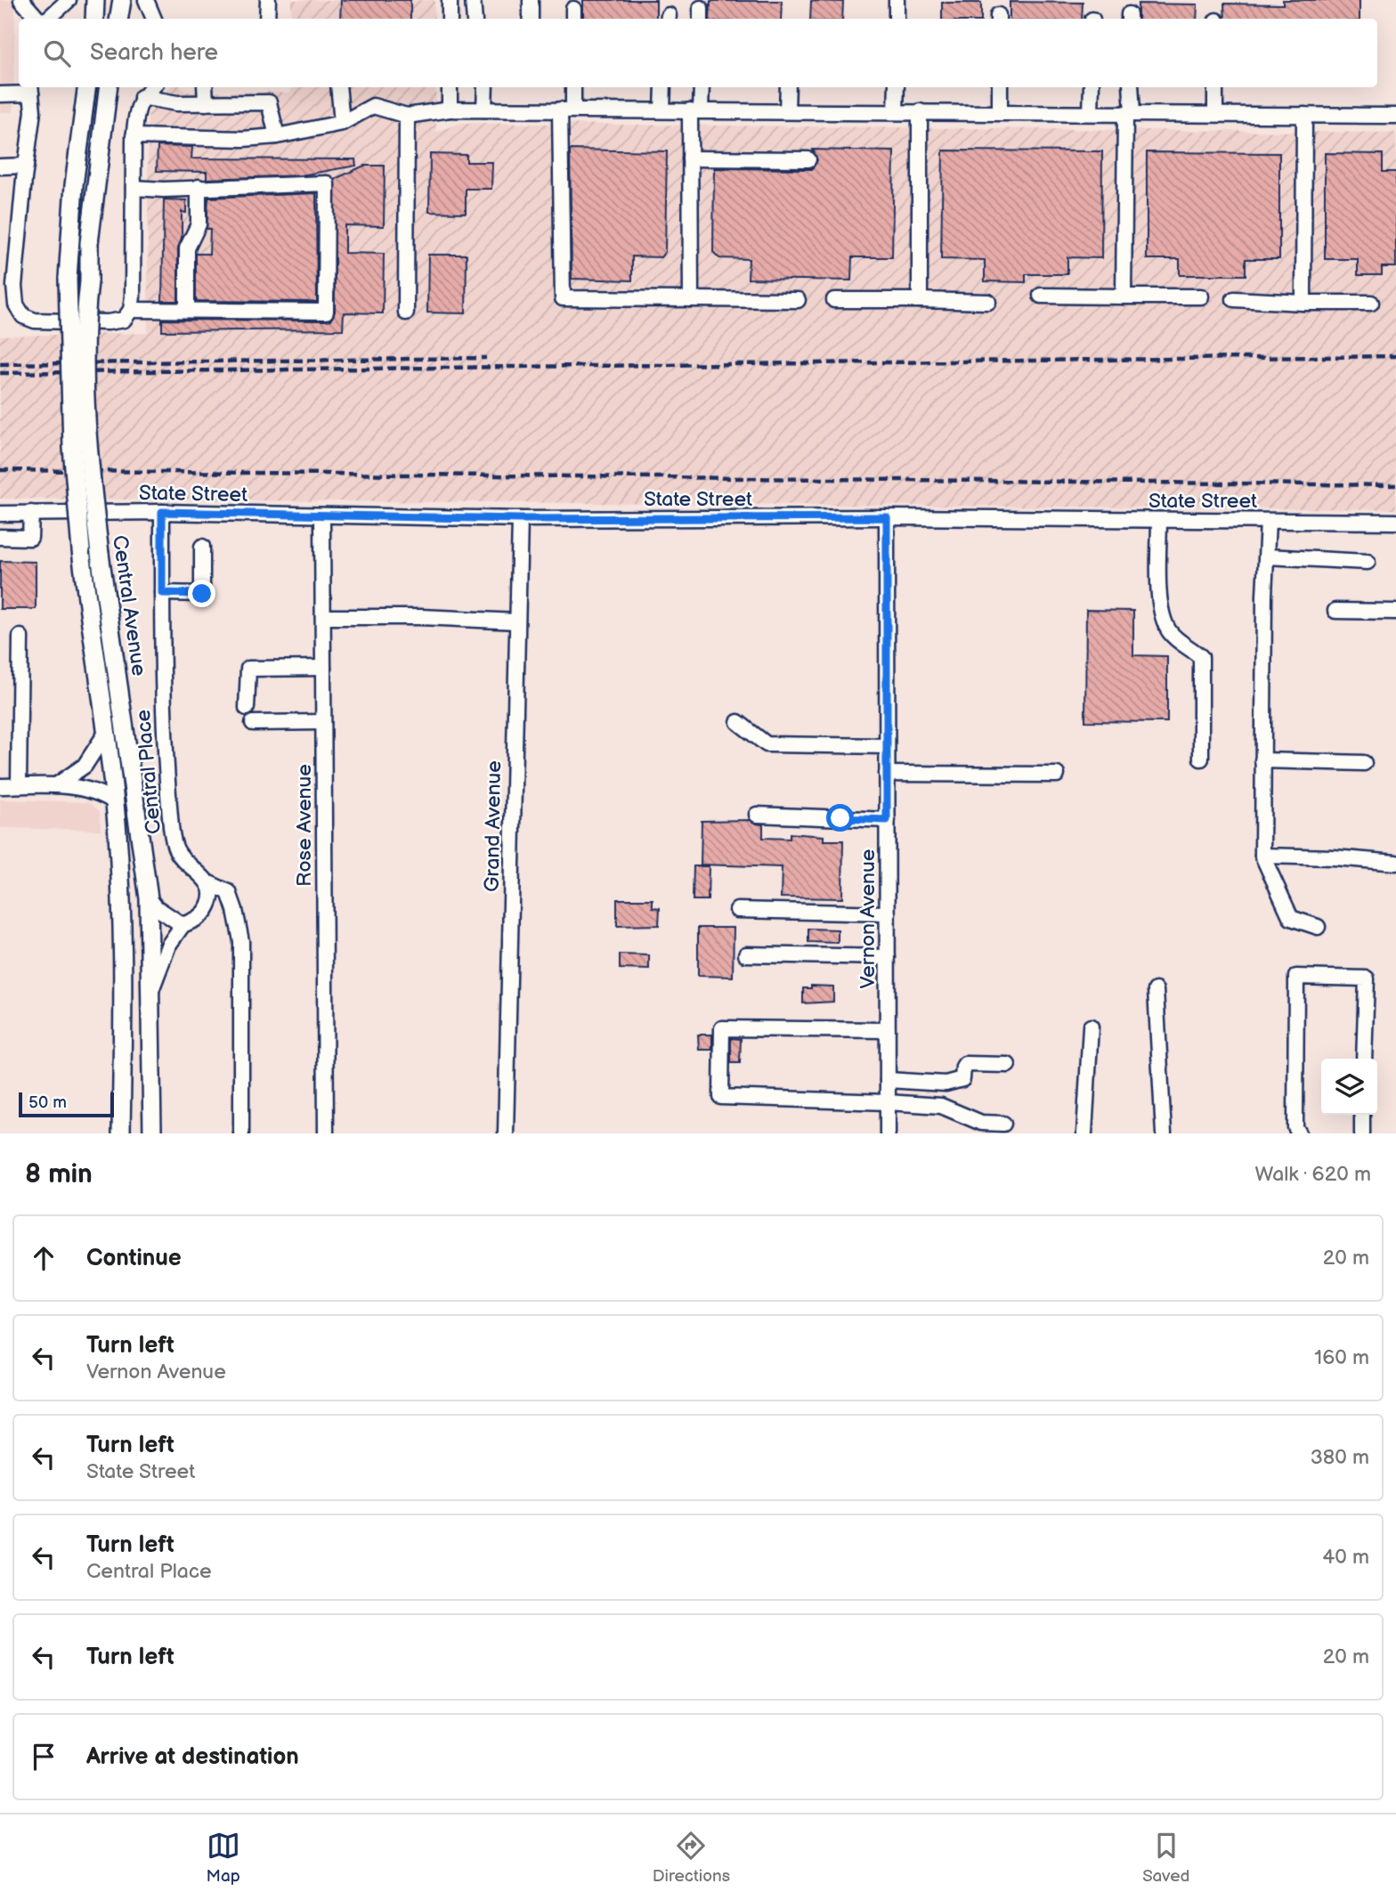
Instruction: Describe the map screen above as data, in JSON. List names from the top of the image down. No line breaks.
{"streets":{"main road":["Central Avenue"],"street":["State Street","Central Place","Rose Avenue","Grand Avenue","Vernon Avenue"]},"crossings":[["State Street","Central Place"],["State Street","Rose Avenue"],["State Street","Grand Avenue"],["State Street","Vernon Avenue"]],"scale_bar":"50 m","page":{"search":"Search here","scale":"50 m","heading":["8 min","Walk · 620 m"],"list":[["Continue","20 m"],["Turn left","Vernon Avenue","160 m"],["Turn left","State Street","380 m"],["Turn left","Central Place","40 m"],["Turn left","20 m"],"Arrive at destination"],"nav":["Map","Directions","Saved"]}}
